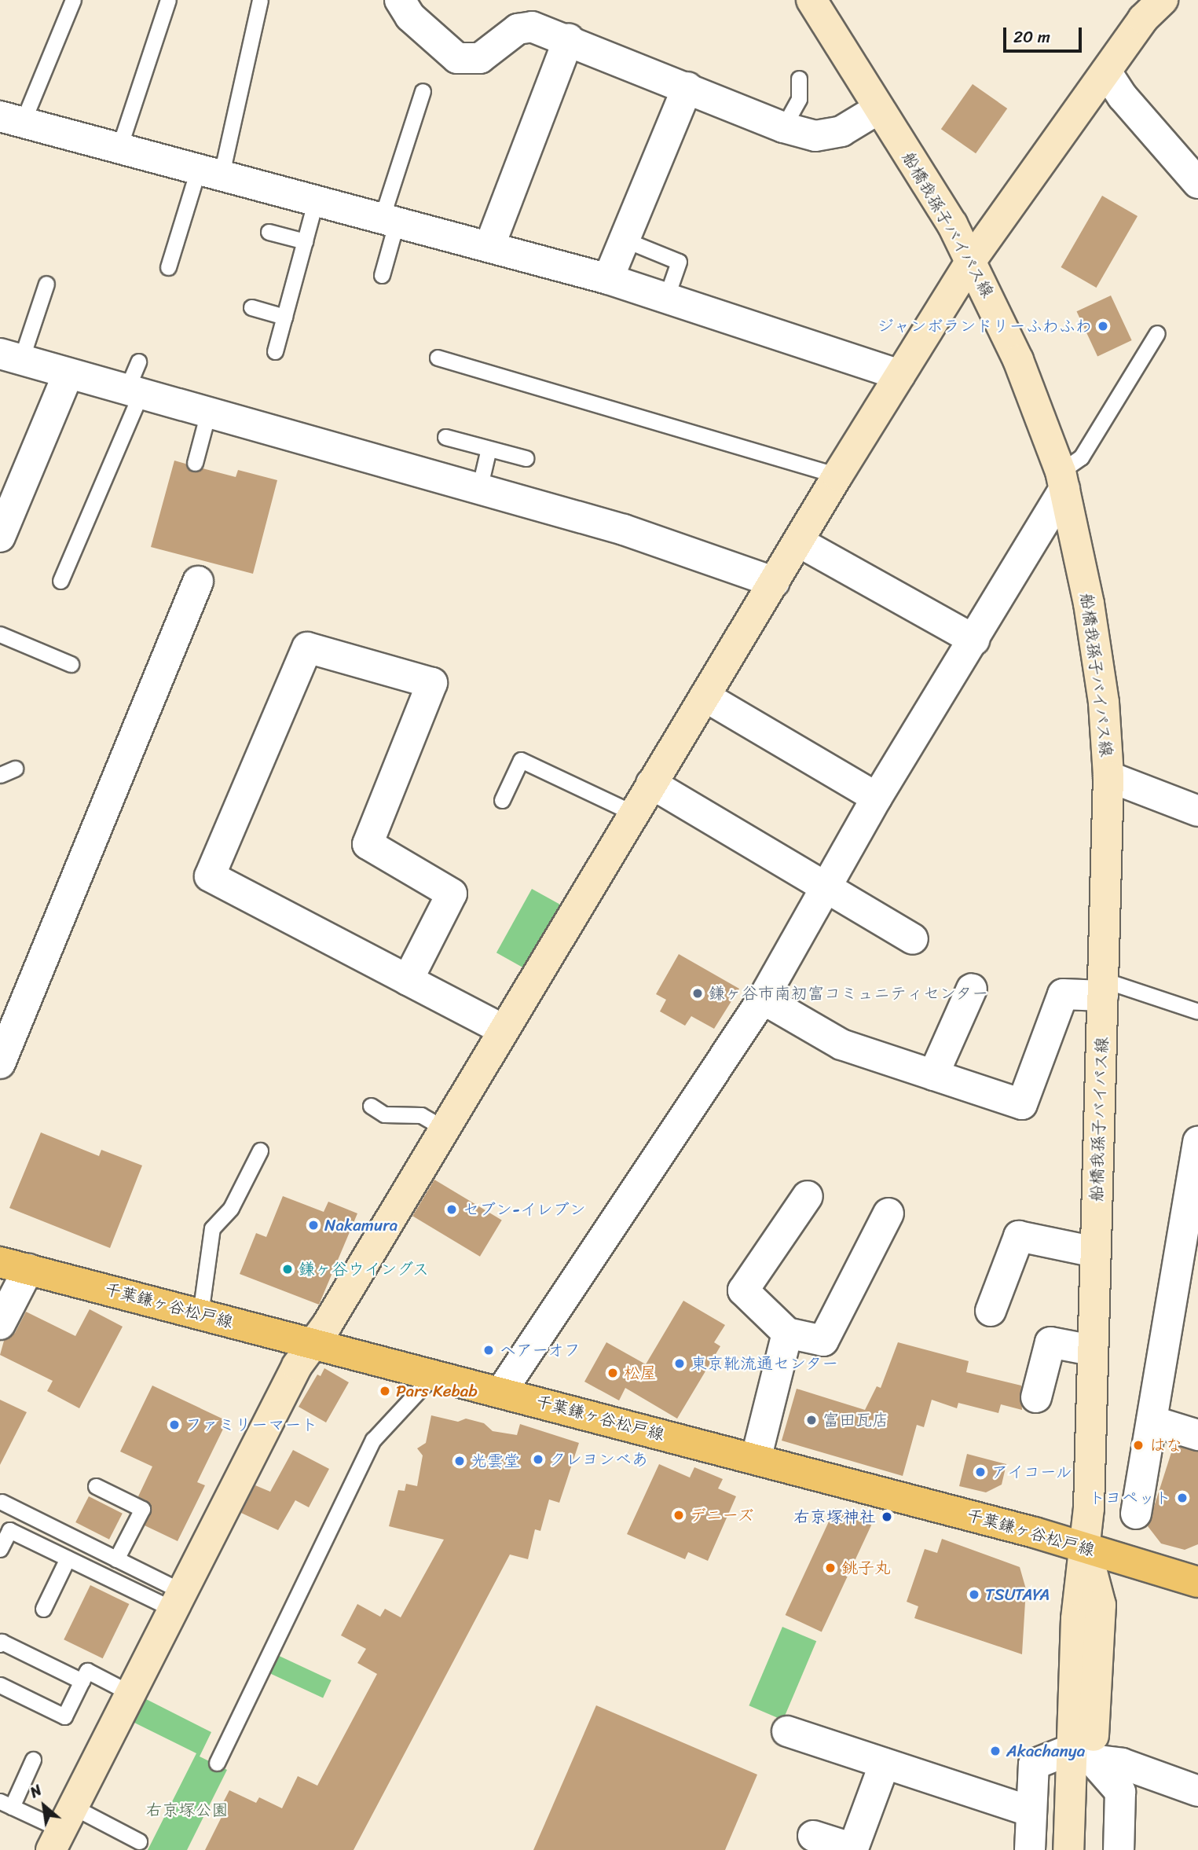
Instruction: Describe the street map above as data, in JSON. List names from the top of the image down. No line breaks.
{"streets":{"main road":["千葉鎌ヶ谷松戸線"],"street":["船橋我孫子バイパス線"]},"crossings":[["船橋我孫子バイパス線","千葉鎌ヶ谷松戸線"]],"parks":["右京塚公園"],"places":["ジャンボランドリーふわふわ","鎌ヶ谷市南初富コミュニティセンター","セブン-イレブン","Nakamura","鎌ヶ谷ウイングス","ヘアーオフ","東京靴流通センター","松屋","Pars Kebab","富田瓦店","ファミリーマート","はな","クレヨンべあ","光雲堂","アイコール","トヨペット","デニーズ","右京塚神社","銚子丸","TSUTAYA","Akachanya"],"scale_bar":"20 m","north":"top left"}
